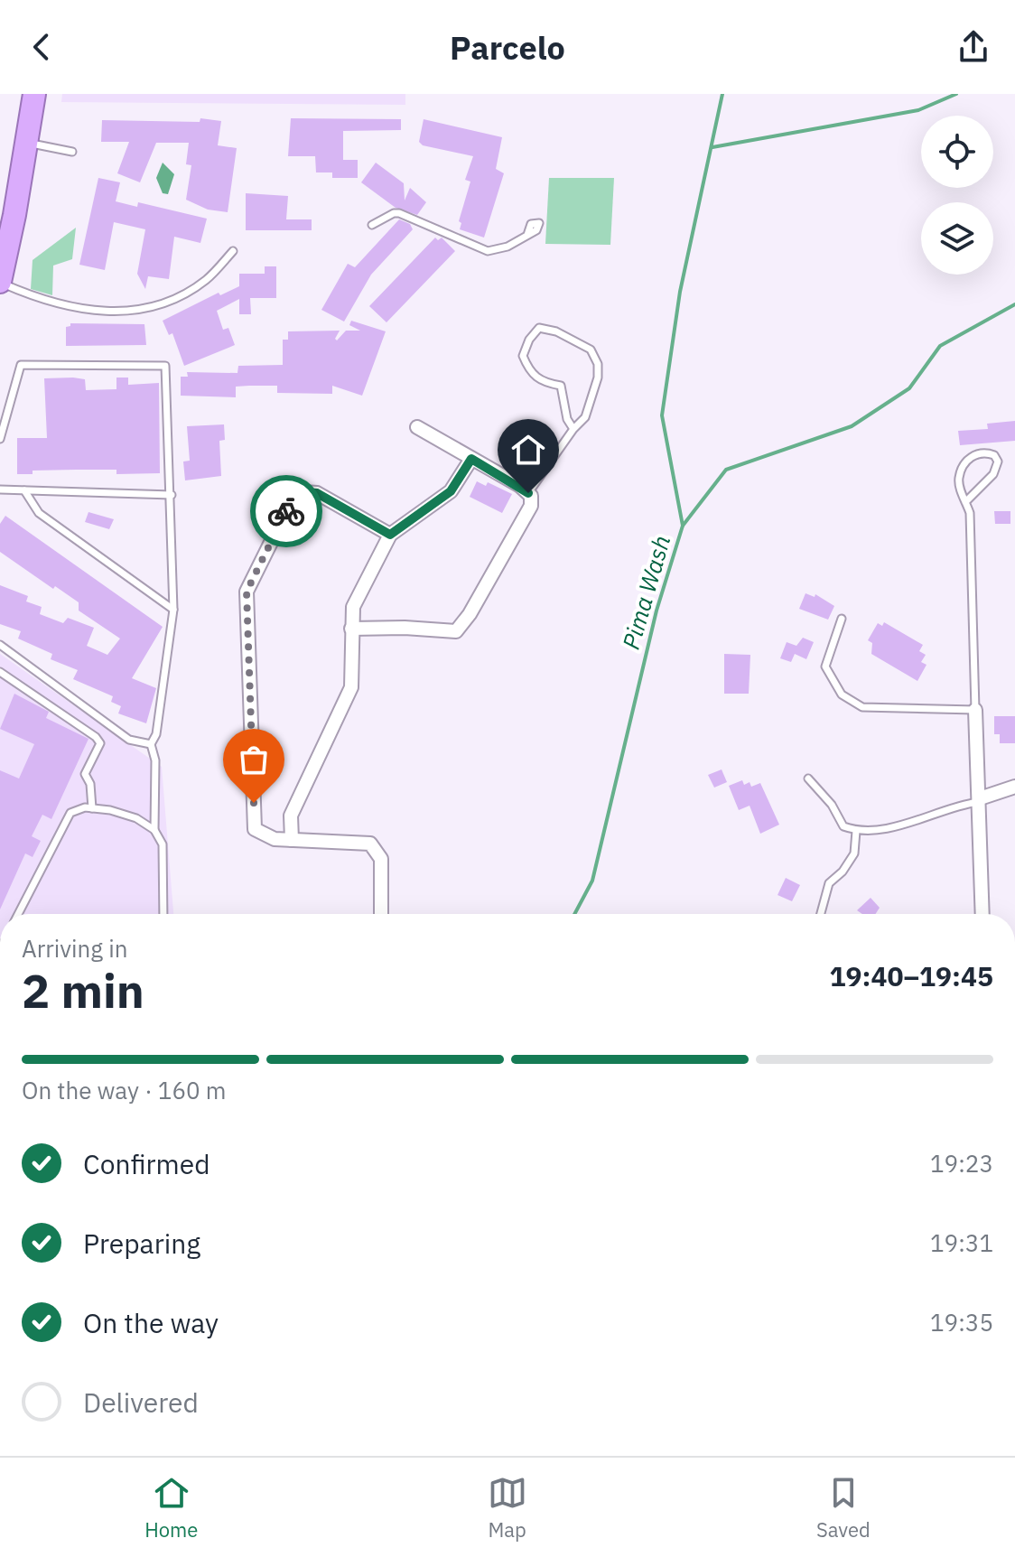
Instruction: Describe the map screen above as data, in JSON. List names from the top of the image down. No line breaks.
{"water":["Pima Wash"],"page":{"header":"Parcelo","heading":["2 min","Arriving in","19:40–19:45"],"bar":"On the way · 160 m","list":[["Confirmed","19:23"],["Preparing","19:31"],["On the way","19:35"],"Delivered"],"tabs":["Home","Map","Saved"]}}
